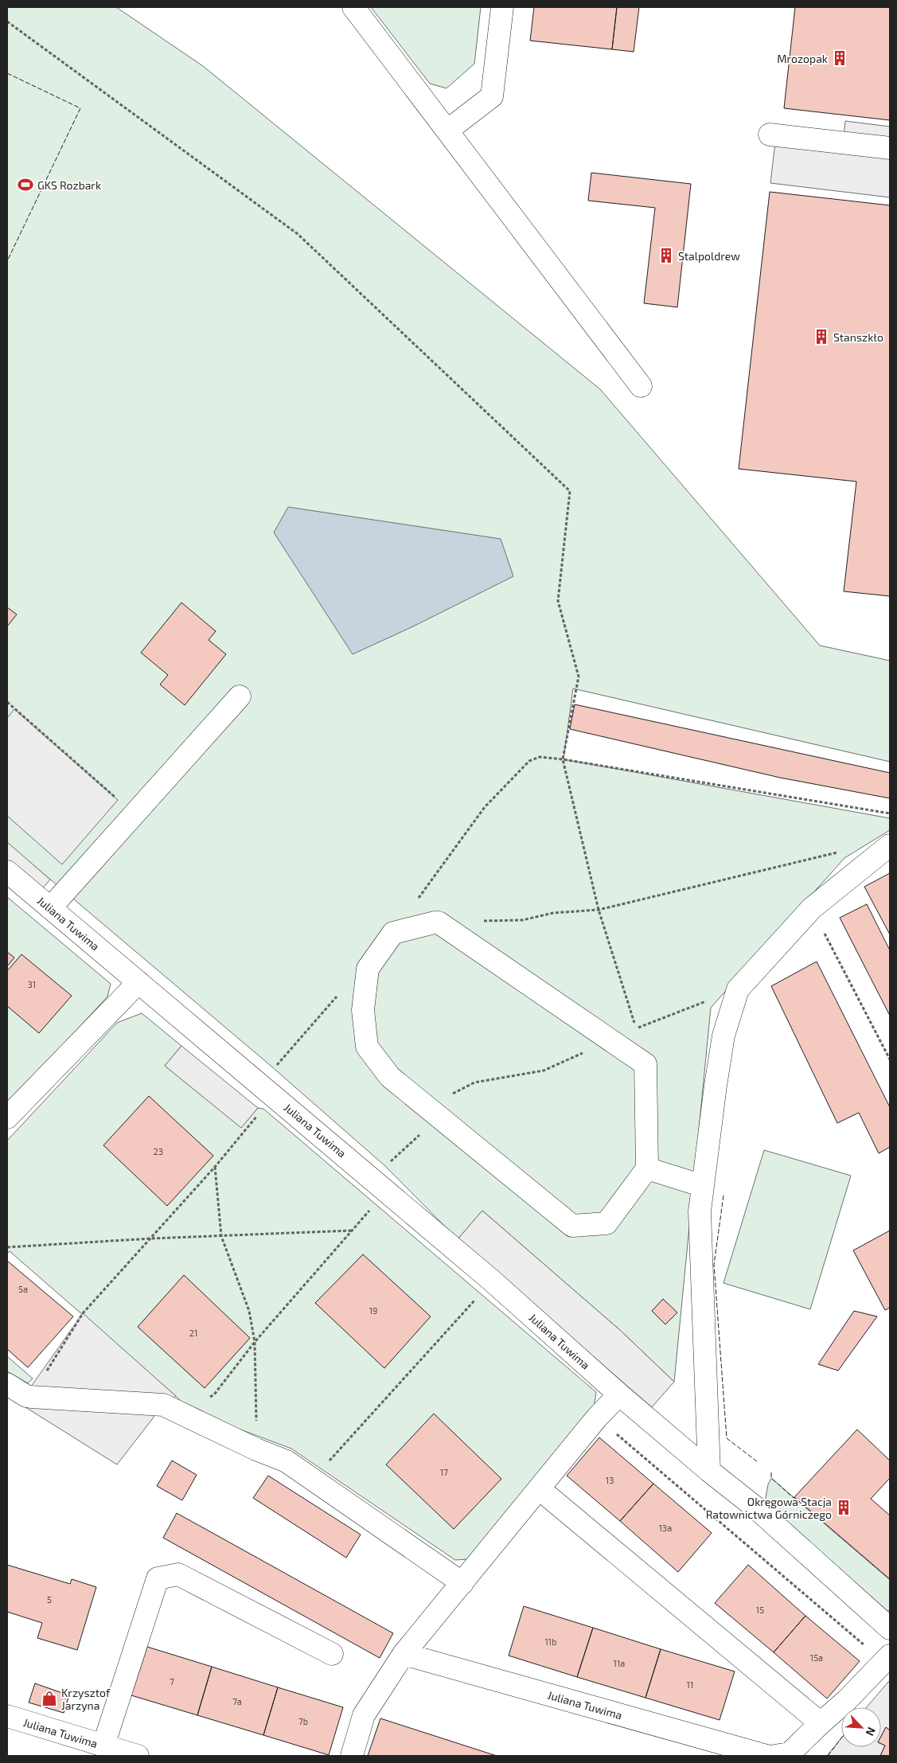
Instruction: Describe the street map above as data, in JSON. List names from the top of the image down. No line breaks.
{"streets":{"street":["Juliana Tuwima"]},"places":{"building":["Mrozopak","Stalpoldrew","Stanszkło","Okręgowa Stacja Ratownictwa Górniczego"],"sports":["GKS Rozbark"],"shop":["Krzysztof Jarzyna"]},"house_numbers":["31","23","5a","19","21","17","13","13a","5","15","11b","15a","11a","7","11","7a","7b"],"north":"bottom right"}
